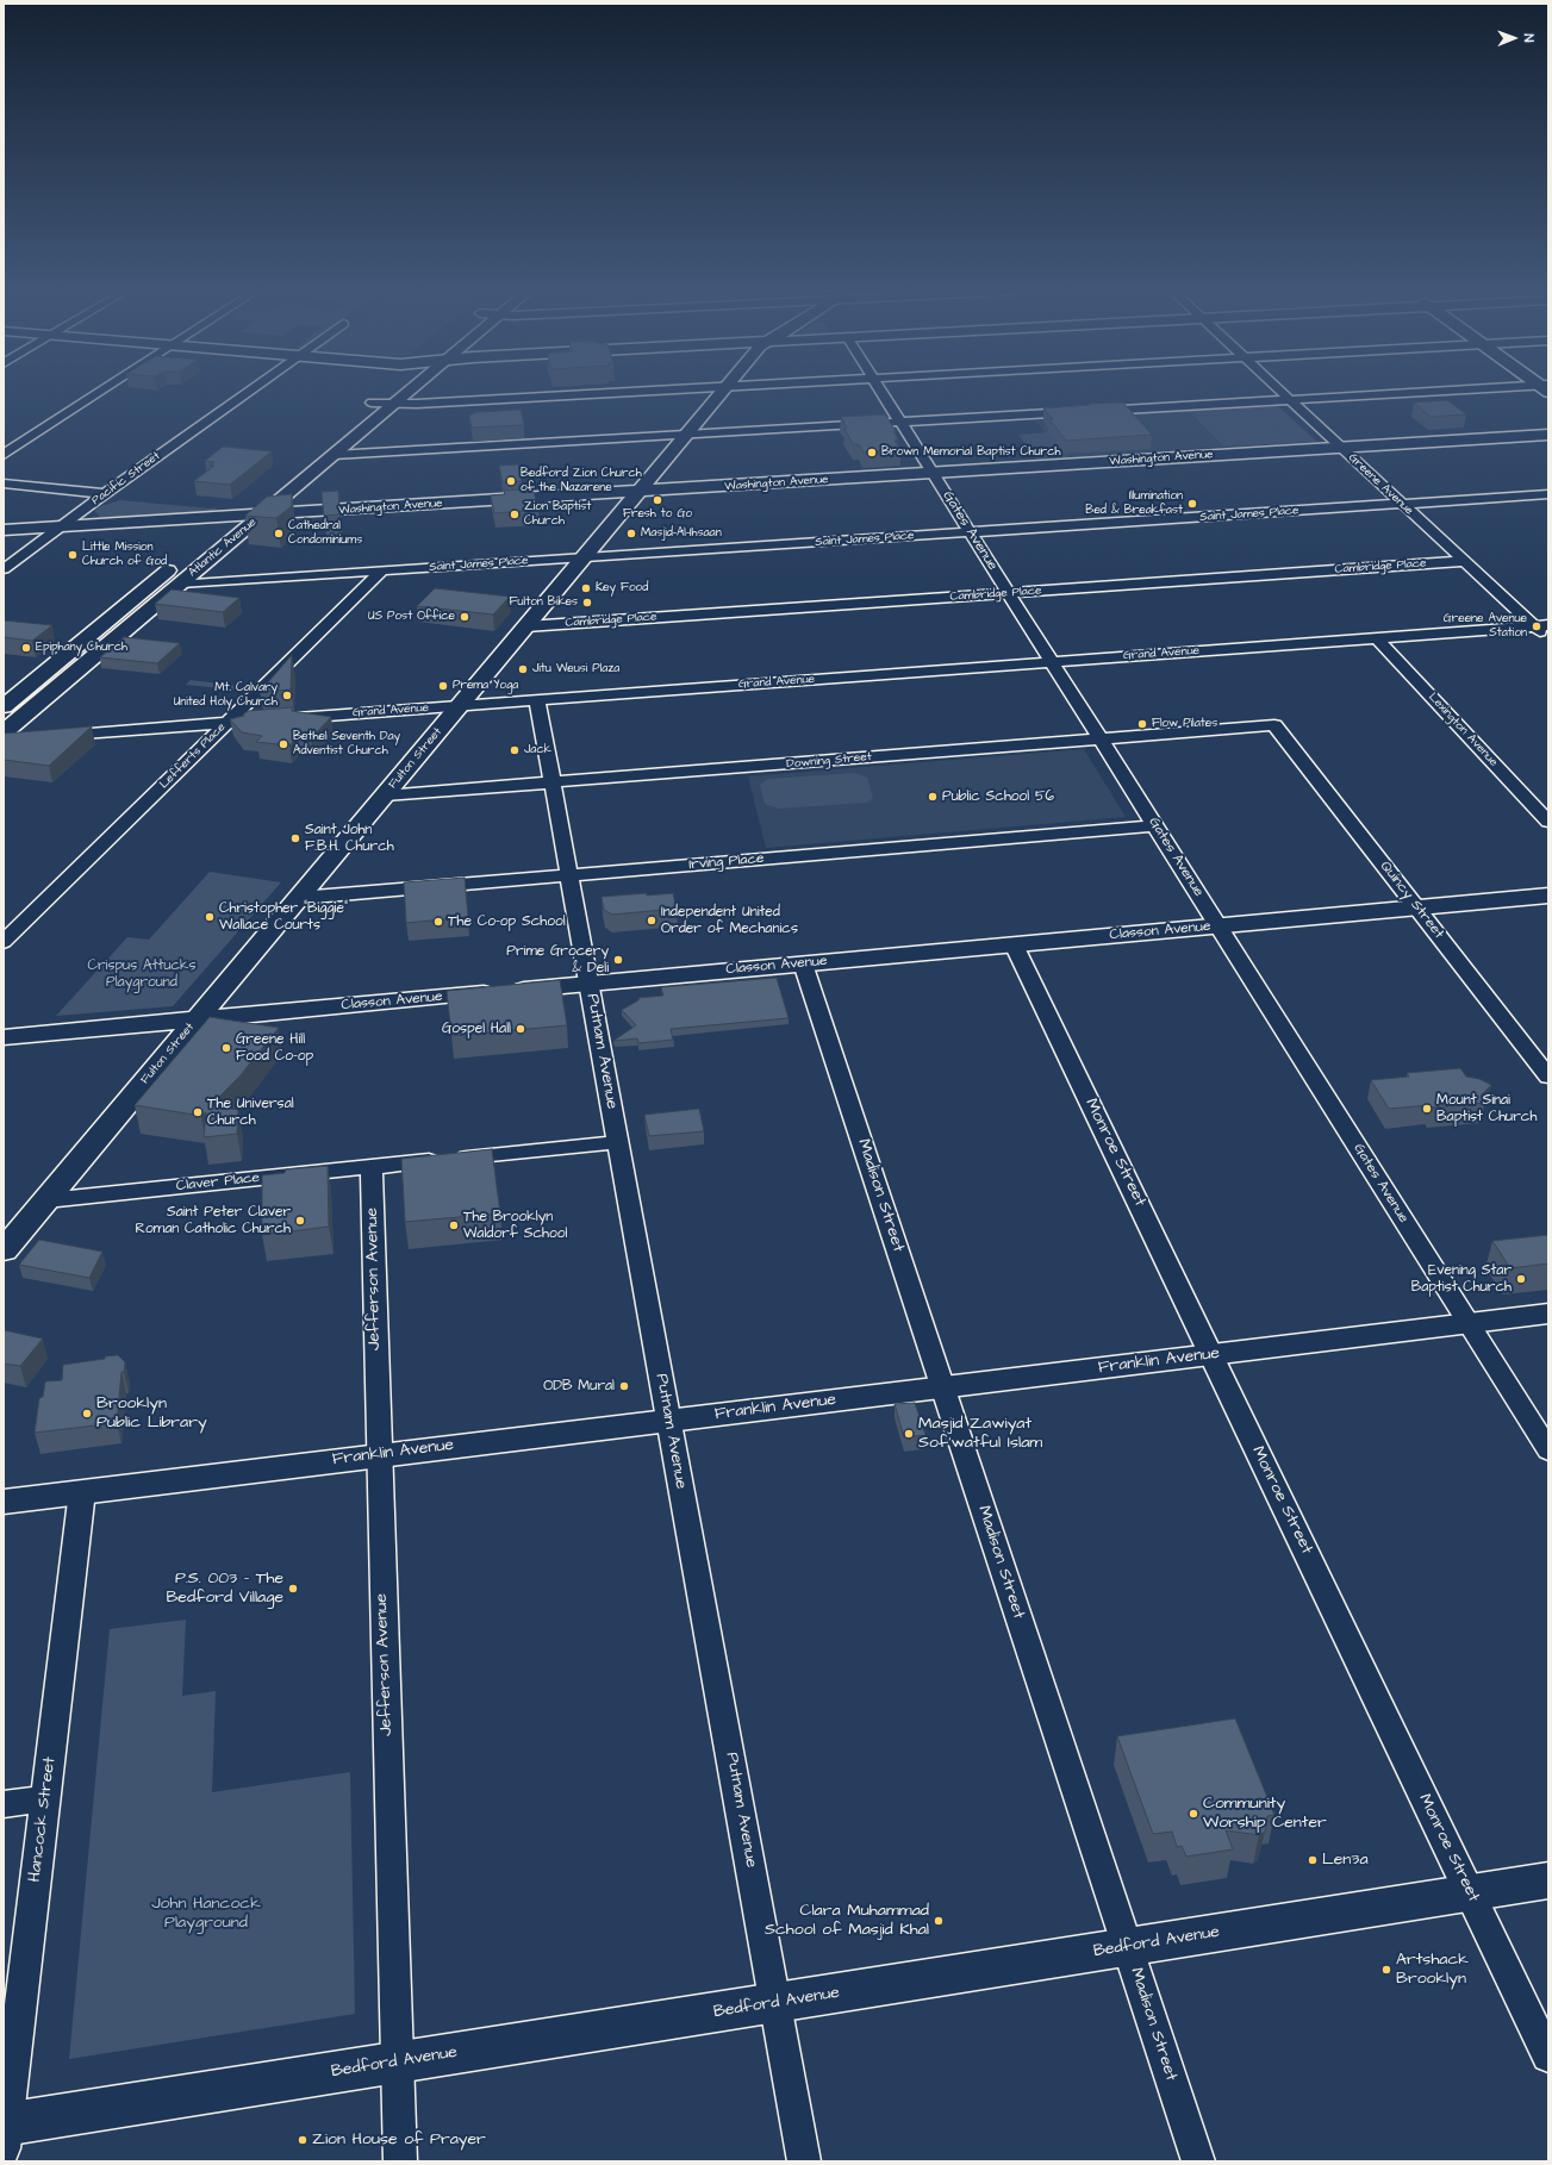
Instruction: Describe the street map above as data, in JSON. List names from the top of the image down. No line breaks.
{"streets":{"main road":["Washington Avenue","Atlantic Avenue","Fulton Street","Classon Avenue","Franklin Avenue","Bedford Avenue"],"street":["Pacific Street","Greene Avenue","Saint James Place","Gates Avenue","Cambridge Place","Grand Avenue","Lexington Avenue","Lefferts Place","Downing Street","Irving Place","Quincy Street","Putnam Avenue","Monroe Street","Claver Place","Madison Street","Jefferson Avenue","Hancock Street"]},"crossings":[["Washington Avenue","Pacific Street"],["Washington Avenue","Greene Avenue"],["Washington Avenue","Gates Avenue"],["Washington Avenue","Atlantic Avenue"],["Washington Avenue","Fulton Street"],["Greene Avenue","Saint James Place"],["Greene Avenue","Cambridge Place"],["Greene Avenue","Grand Avenue"],["Saint James Place","Gates Avenue"],["Saint James Place","Atlantic Avenue"],["Saint James Place","Lefferts Place"],["Saint James Place","Fulton Street"],["Gates Avenue","Cambridge Place"],["Gates Avenue","Grand Avenue"],["Gates Avenue","Downing Street"],["Gates Avenue","Irving Place"],["Gates Avenue","Classon Avenue"],["Gates Avenue","Franklin Avenue"],["Cambridge Place","Fulton Street"],["Grand Avenue","Lexington Avenue"],["Grand Avenue","Lefferts Place"],["Grand Avenue","Fulton Street"],["Grand Avenue","Putnam Avenue"],["Fulton Street","Downing Street"],["Fulton Street","Irving Place"],["Fulton Street","Classon Avenue"],["Fulton Street","Claver Place"],["Downing Street","Quincy Street"],["Downing Street","Putnam Avenue"],["Irving Place","Putnam Avenue"],["Quincy Street","Classon Avenue"],["Classon Avenue","Putnam Avenue"],["Classon Avenue","Monroe Street"],["Classon Avenue","Madison Street"],["Putnam Avenue","Claver Place"],["Putnam Avenue","Franklin Avenue"],["Putnam Avenue","Bedford Avenue"],["Monroe Street","Franklin Avenue"],["Monroe Street","Bedford Avenue"],["Claver Place","Jefferson Avenue"],["Madison Street","Franklin Avenue"],["Madison Street","Bedford Avenue"],["Jefferson Avenue","Franklin Avenue"],["Jefferson Avenue","Bedford Avenue"],["Franklin Avenue","Hancock Street"],["Hancock Street","Bedford Avenue"]],"parks":["Crispus Attucks Playground","John Hancock Playground"],"places":["Brown Memorial Baptist Church","Bedford Zion Church of the Nazarene","Fresh to Go","Illumination Bed & Breakfast","Zion Baptist Church","Cathedral Condominiums","Masjid-Al-Ihsaan","Little Mission Church of God","Key Food","Fulton Bikes","US Post Office","Greene Avenue Station","Epiphany Church","Jitu Weusi Plaza","Prema Yoga","Mt. Calvary United Holy Church","Flow Pilates","Bethel Seventh Day Adventist Church","Jack","Public School 56","Saint John F.B.H. Church","Christopher \"Biggie\" Wallace Courts","Independent United Order of Mechanics","The Co-op School","Prime Grocery & Deli","Gospel Hall","Greene Hill Food Co-op","Mount Sinai Baptist Church","The Universal Church","Saint Peter Claver Roman Catholic Church","The Brooklyn Waldorf School","Evening Star Baptist Church","ODB Mural","Brooklyn Public Library","Masjid Zawiyat Sof'watful Islam","P.S. 003 - The Bedford Village","Community Worship Center","Len3a","Clara Muhammad School of Masjid Khal","Artshack Brooklyn","Zion House of Prayer"],"north":"right"}
